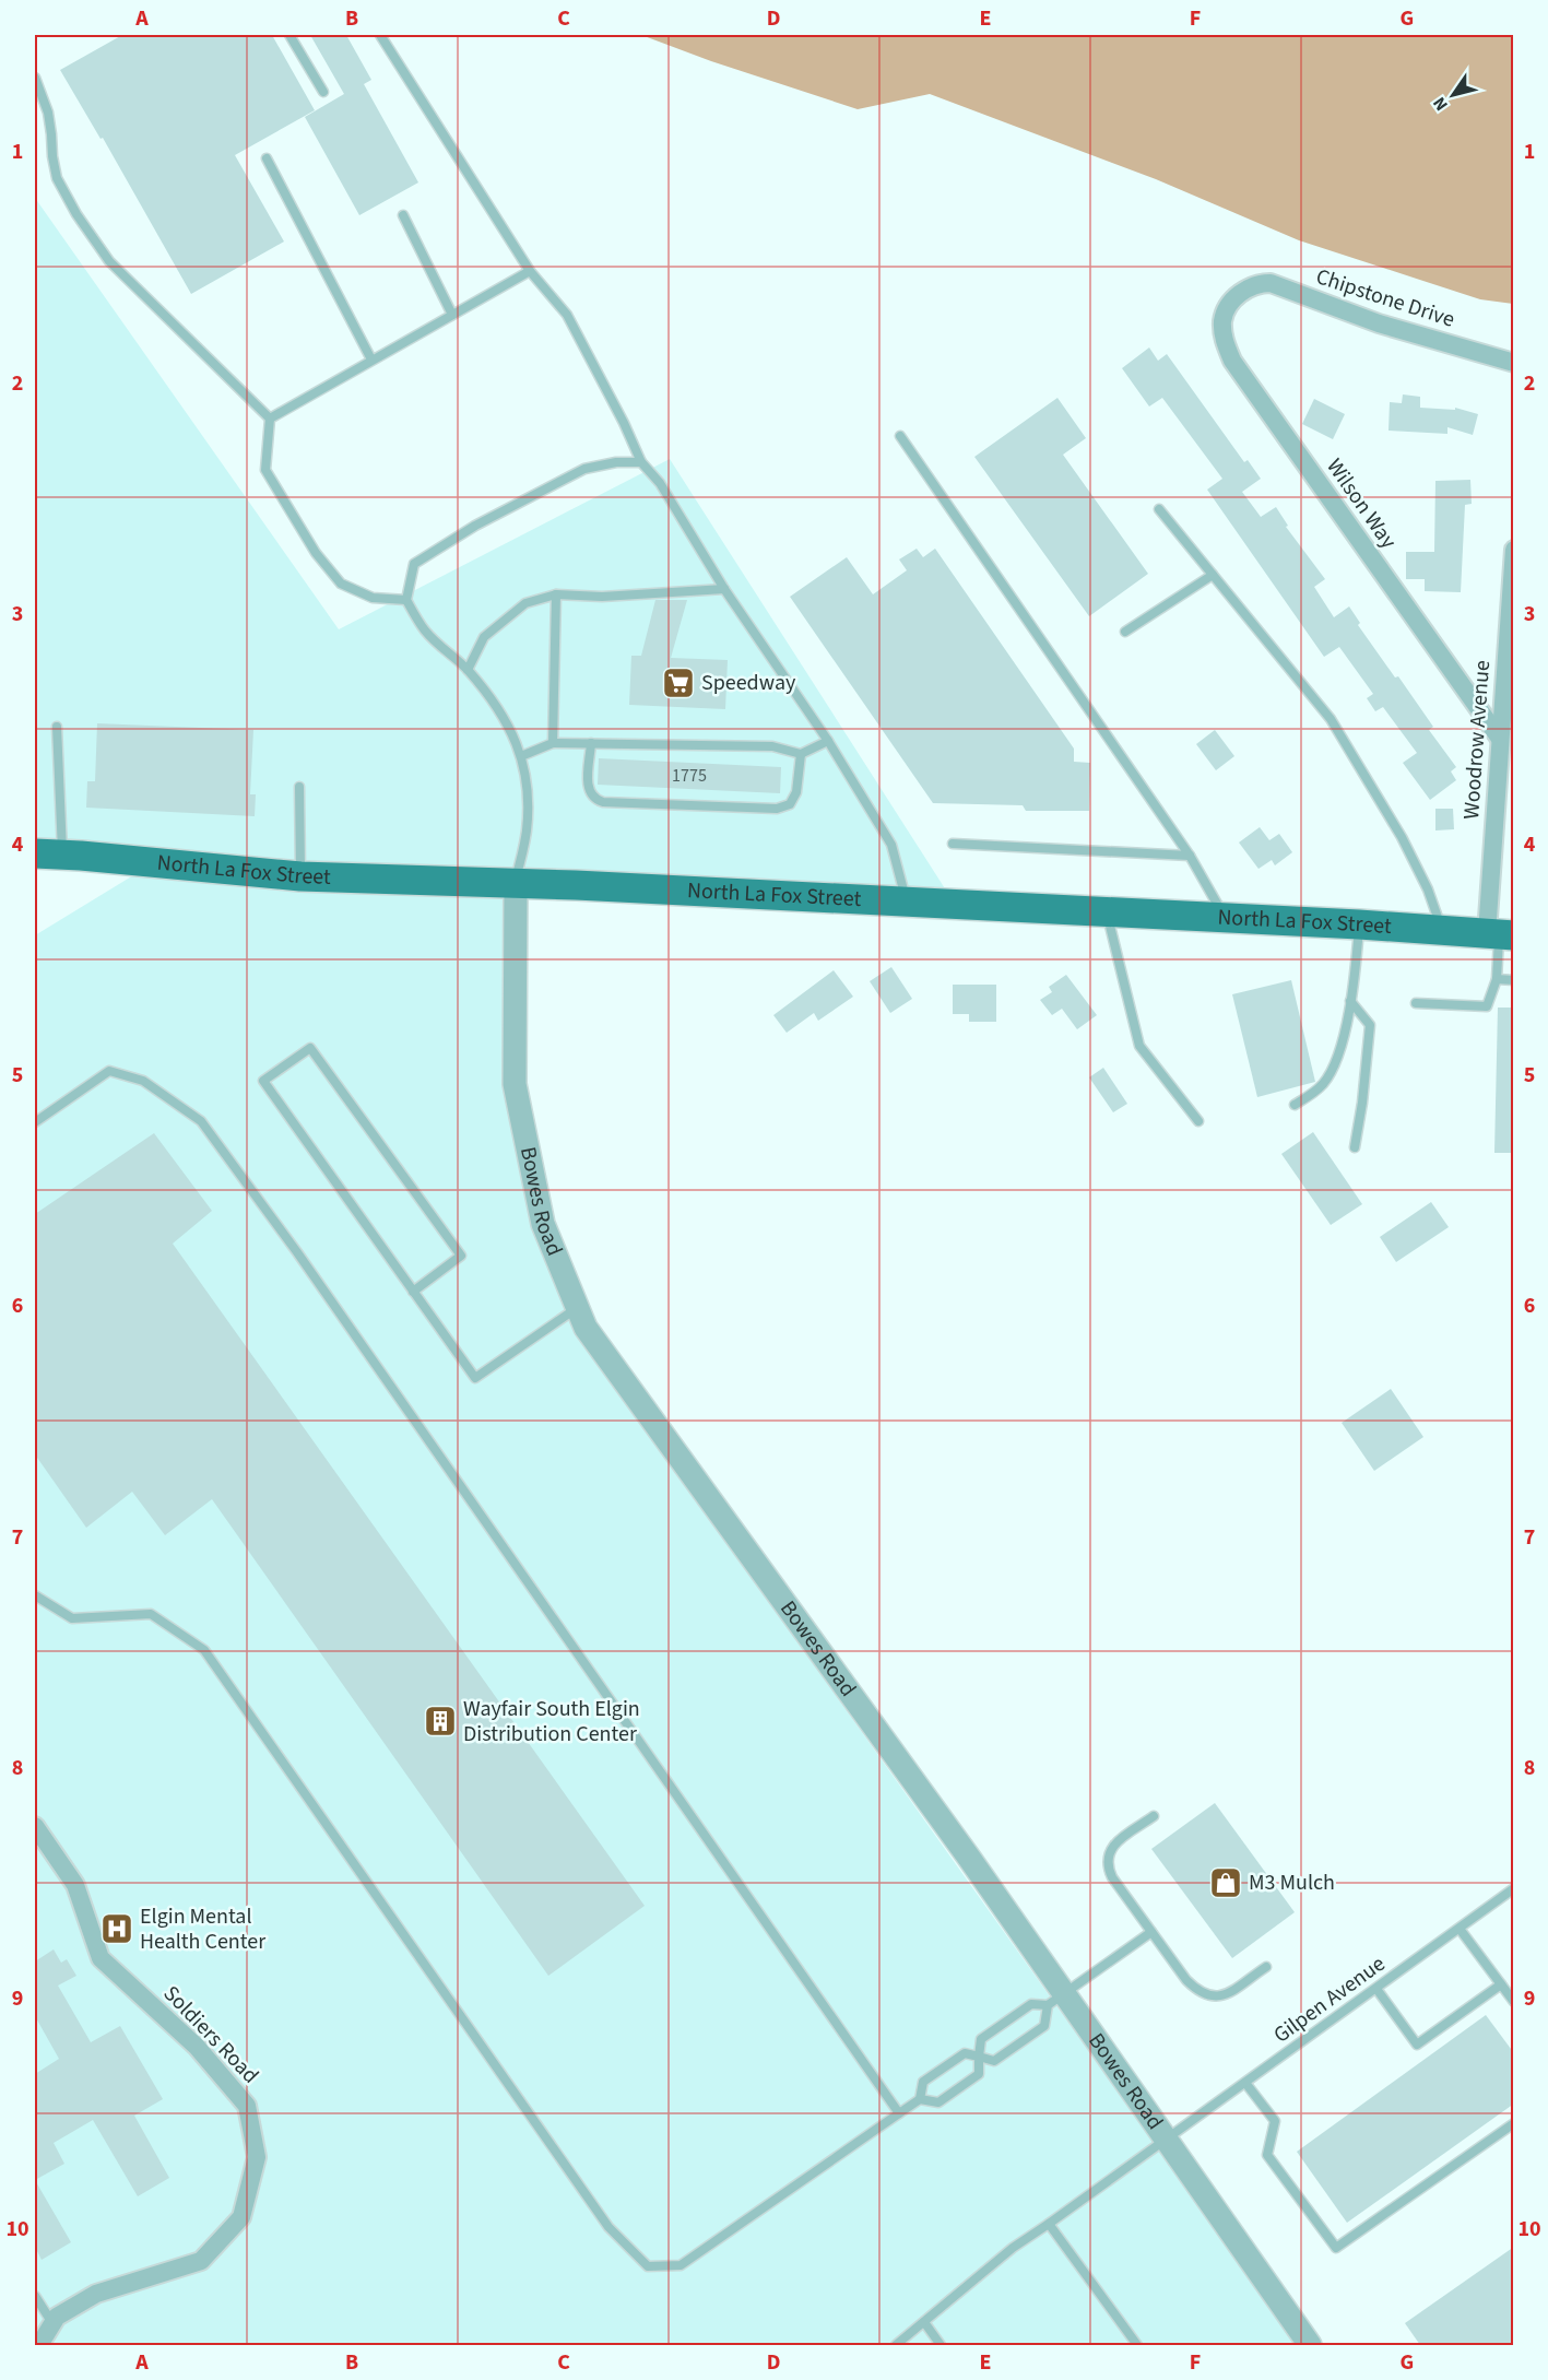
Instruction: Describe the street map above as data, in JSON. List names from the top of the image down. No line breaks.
{"streets":{"main road":["North La Fox Street"],"street":["Chipstone Drive","Wilson Way","Woodrow Avenue","Bowes Road","Soldiers Road"],"lane":["Gilpen Avenue"]},"crossings":[["Chipstone Drive","Wilson Way"],["Wilson Way","Woodrow Avenue"],["Woodrow Avenue","North La Fox Street"],["North La Fox Street","Bowes Road"],["Bowes Road","Gilpen Avenue"]],"places":{"supermarket":["Speedway"],"building":["Wayfair South Elgin Distribution Center"],"shop":["M3 Mulch"],"hospital":["Elgin Mental Health Center"]},"house_numbers":["1775"],"north":"bottom left","grid":{"columns":["A","B","C","D","E","F","G"],"rows":["1","2","3","4","5","6","7","8","9","10"]}}
